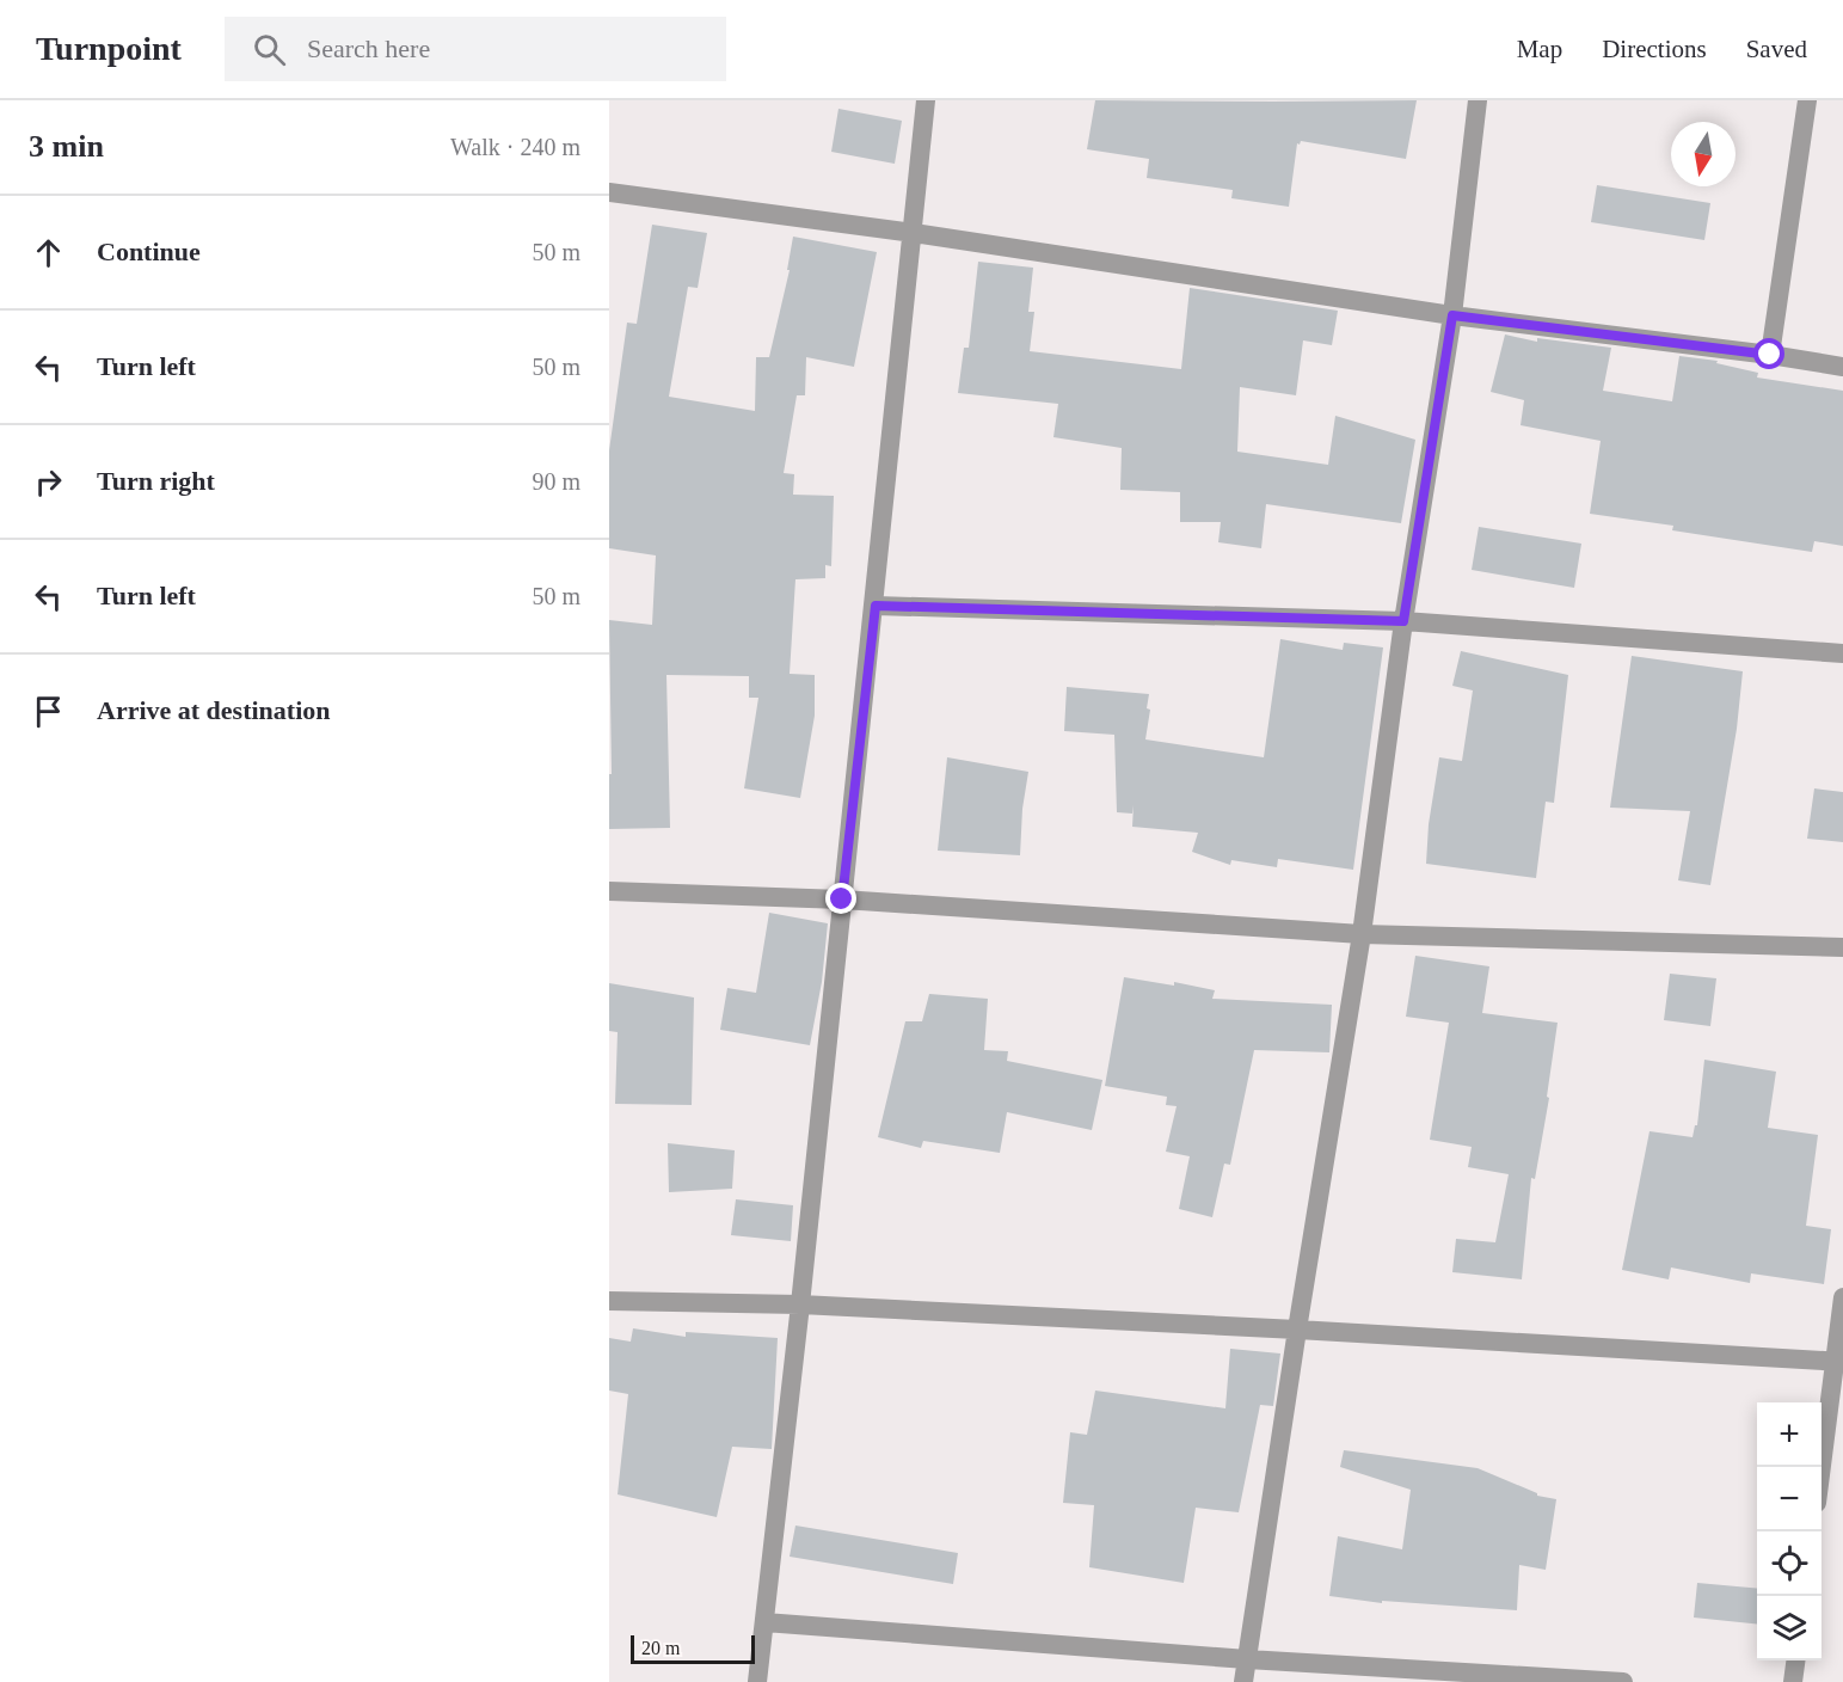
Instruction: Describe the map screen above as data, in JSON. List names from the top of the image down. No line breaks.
{"scale_bar":"20 m","north":"bottom","page":{"header":"Turnpoint","search":"Search here","nav":["Map","Directions","Saved"],"heading":["3 min","Walk · 240 m"],"list":[["Continue","50 m"],["Turn left","50 m"],["Turn right","90 m"],["Turn left","50 m"],"Arrive at destination"],"map_buttons":["+","−"],"scale":"20 m"}}
